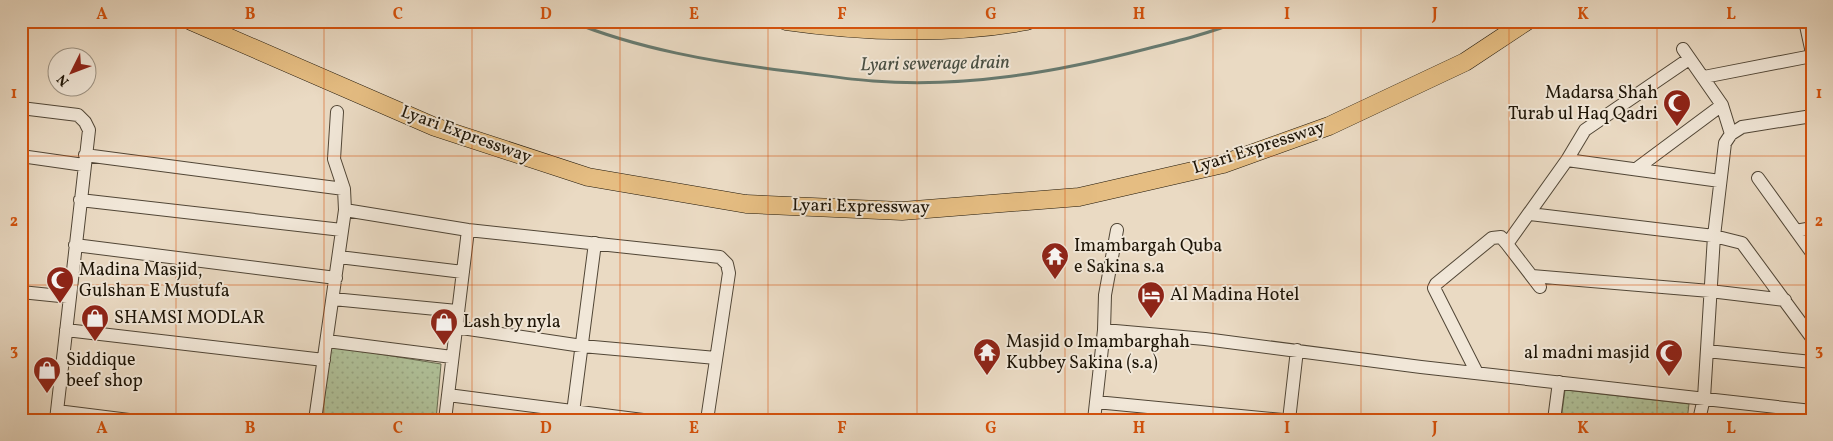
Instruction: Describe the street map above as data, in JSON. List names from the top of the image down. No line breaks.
{"streets":{"highway":["Lyari Expressway"]},"water":["Lyari sewerage drain"],"places":{"mosque":["Madarsa Shah Turab ul Haq Qadri","Madina Masjid, Gulshan E Mustufa","al madni masjid"],"temple":["Imambargah Quba e Sakina s.a","Masjid o Imambarghah Kubbey Sakina (s.a)"],"hotel":["Al Madina Hotel"],"shop":["SHAMSI MODLAR","Lash by nyla","Siddique beef shop"]},"north":"bottom left","grid":{"columns":["A","B","C","D","E","F","G","H","I","J","K","L"],"rows":["1","2","3"]}}
